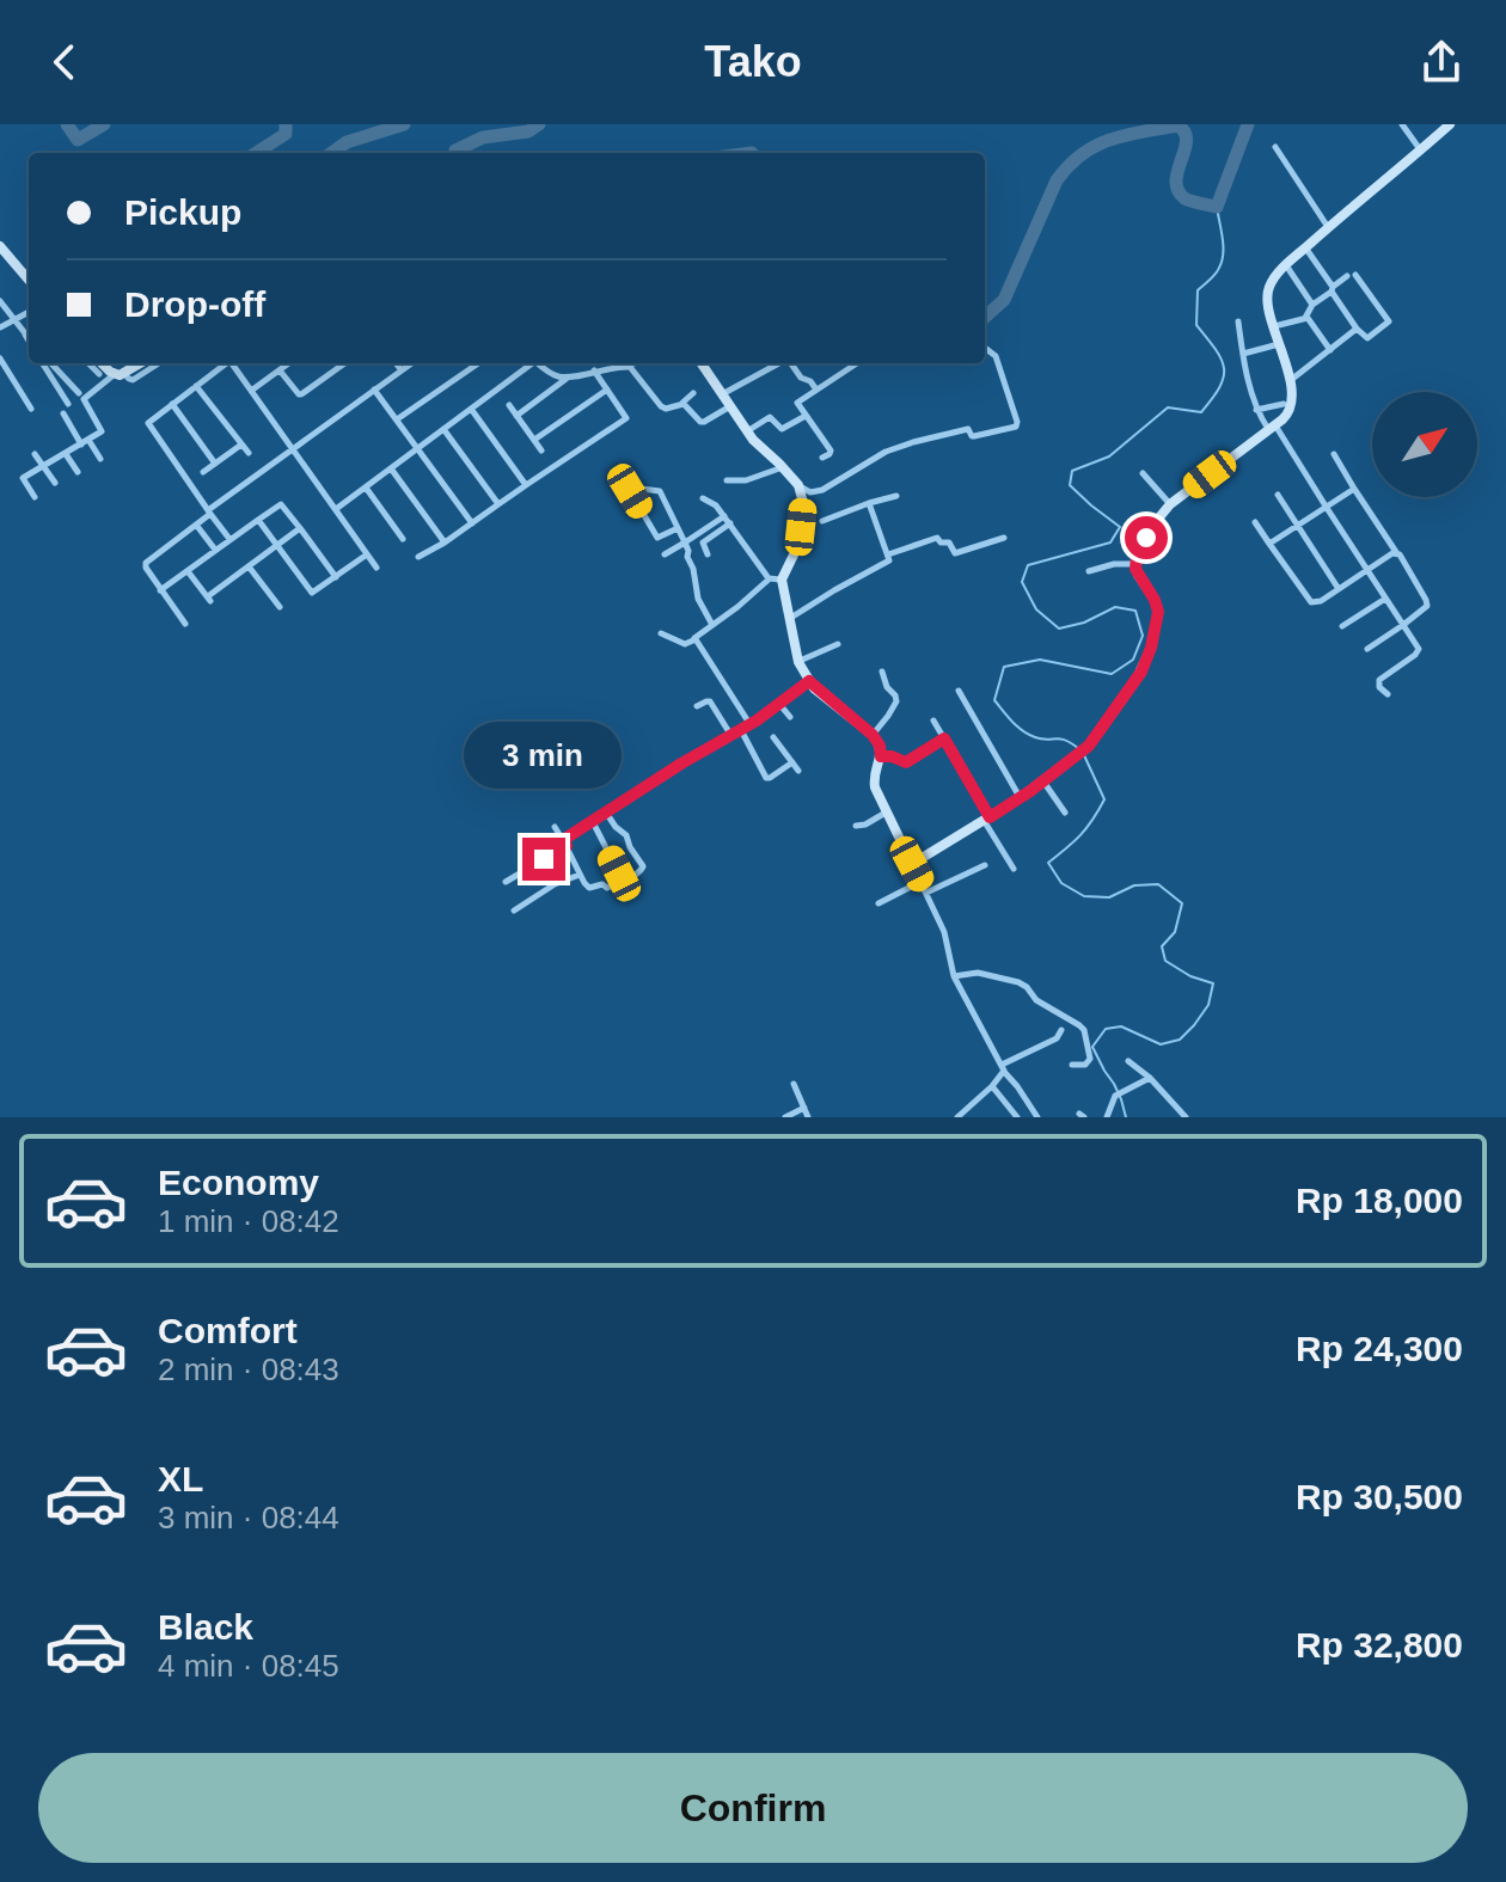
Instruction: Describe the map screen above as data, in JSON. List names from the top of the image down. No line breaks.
{"north":"top right","page":{"header":"Tako","banner":["Pickup","Drop-off"],"bubble":"3 min","list":[{"name":"Economy","note":"1 min · 08:42","value":"Rp 18,000"},{"name":"Comfort","note":"2 min · 08:43","value":"Rp 24,300"},{"name":"XL","note":"3 min · 08:44","value":"Rp 30,500"},{"name":"Black","note":"4 min · 08:45","value":"Rp 32,800"}],"buttons":"Confirm"}}
